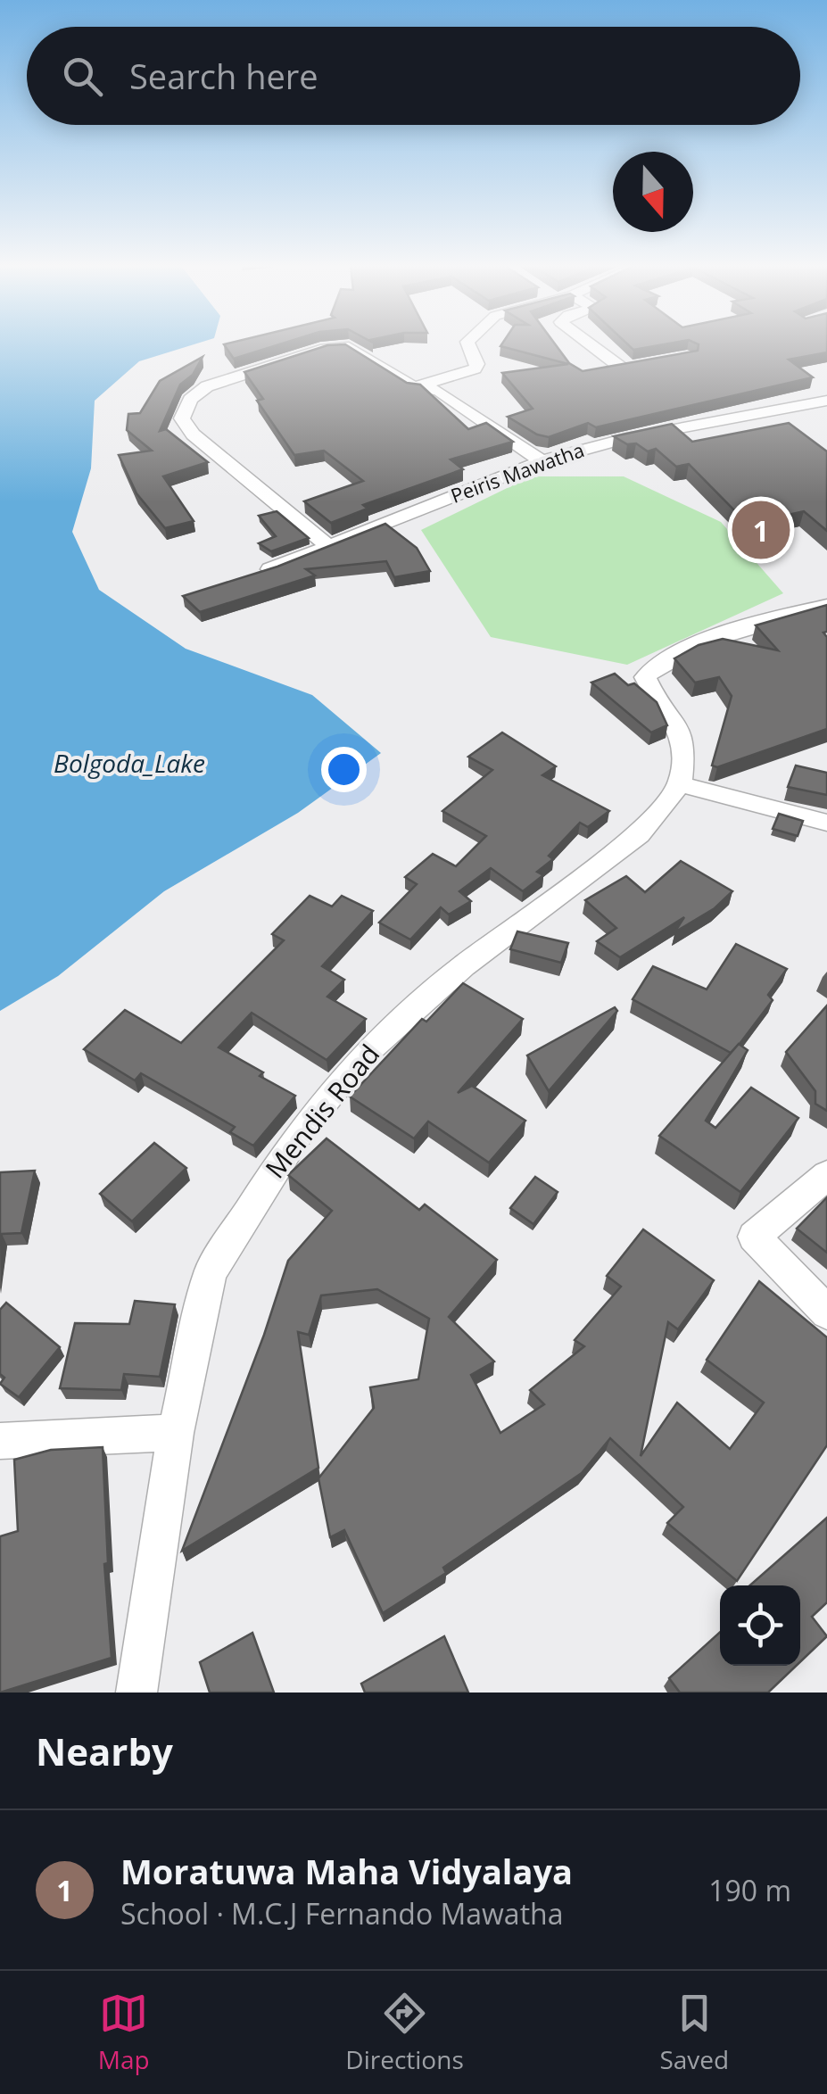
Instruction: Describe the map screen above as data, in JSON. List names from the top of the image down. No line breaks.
{"streets":{"street":["Peiris Mawatha","Mendis Road"]},"water":["Bolgoda_Lake"],"north":"bottom","page":{"search":"Search here","pins":"1","heading":"Nearby","list":[{"mark":"1","name":"Moratuwa Maha Vidyalaya","note":"School · M.C.J Fernando Mawatha","value":"190 m"}],"nav":["Map","Directions","Saved"]}}
